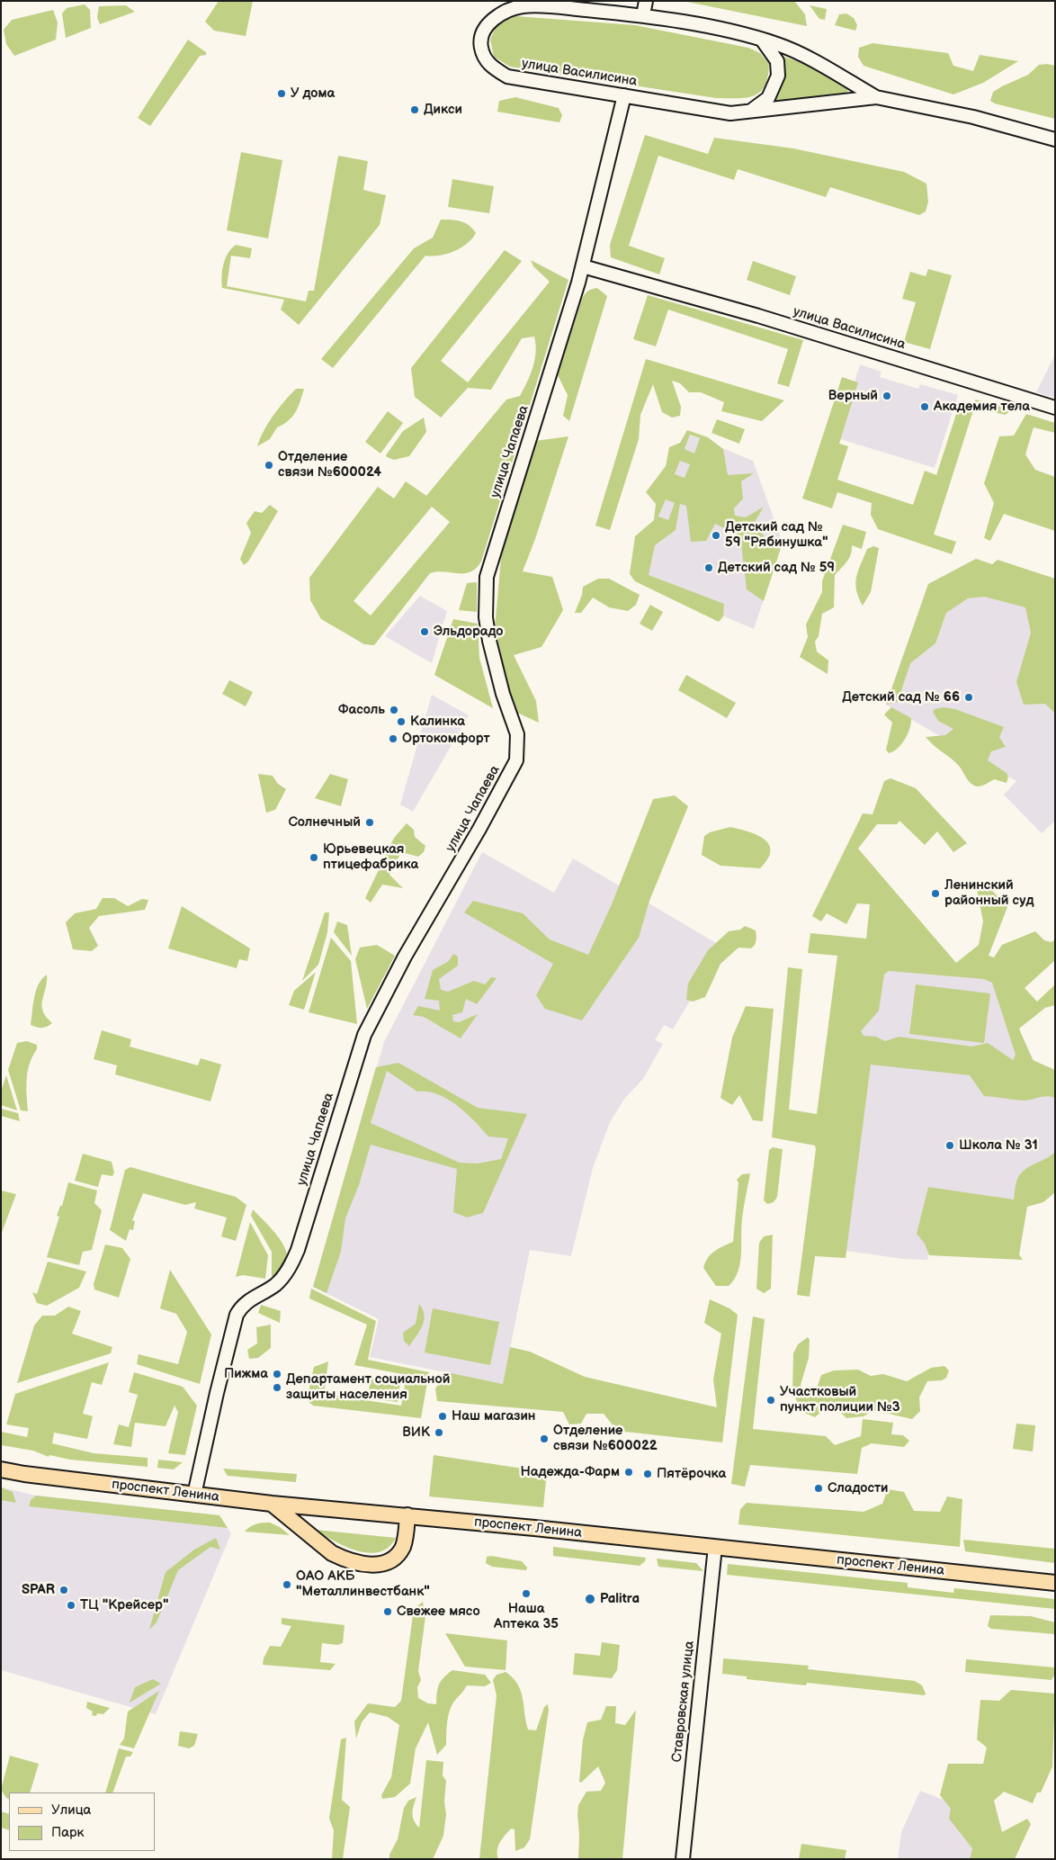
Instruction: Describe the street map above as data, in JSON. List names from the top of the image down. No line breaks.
{"streets":{"main road":["проспект Ленина"],"street":["улица Василисина","улица Чапаева","Ставровская улица"]},"crossings":[["улица Василисина","улица Чапаева"],["улица Чапаева","проспект Ленина"],["проспект Ленина","Ставровская улица"]],"places":["У дома","Дикси","Верный","Академия тела","Отделение связи №600024","Детский сад № 59 \"Рябинушка\"","Детский сад № 59","Эльдорадо","Детский сад № 66","Фасоль","Калинка","Ортокомфорт","Солнечный","Юрьевецкая птицефабрика","Ленинский районный суд","Школа № 31","Пижма","Департамент социальной защиты населения","Участковый пункт полиции №3","Наш магазин","ВИК","Отделение связи №600022","Надежда-Фарм","Пятёрочка","Сладости","ОАО АКБ \"Металлинвестбанк\"","SPAR","Наша Аптека 35","Palitra","ТЦ \"Крейсер\"","Свежее мясо"],"legend":["Улица","Парк"]}
